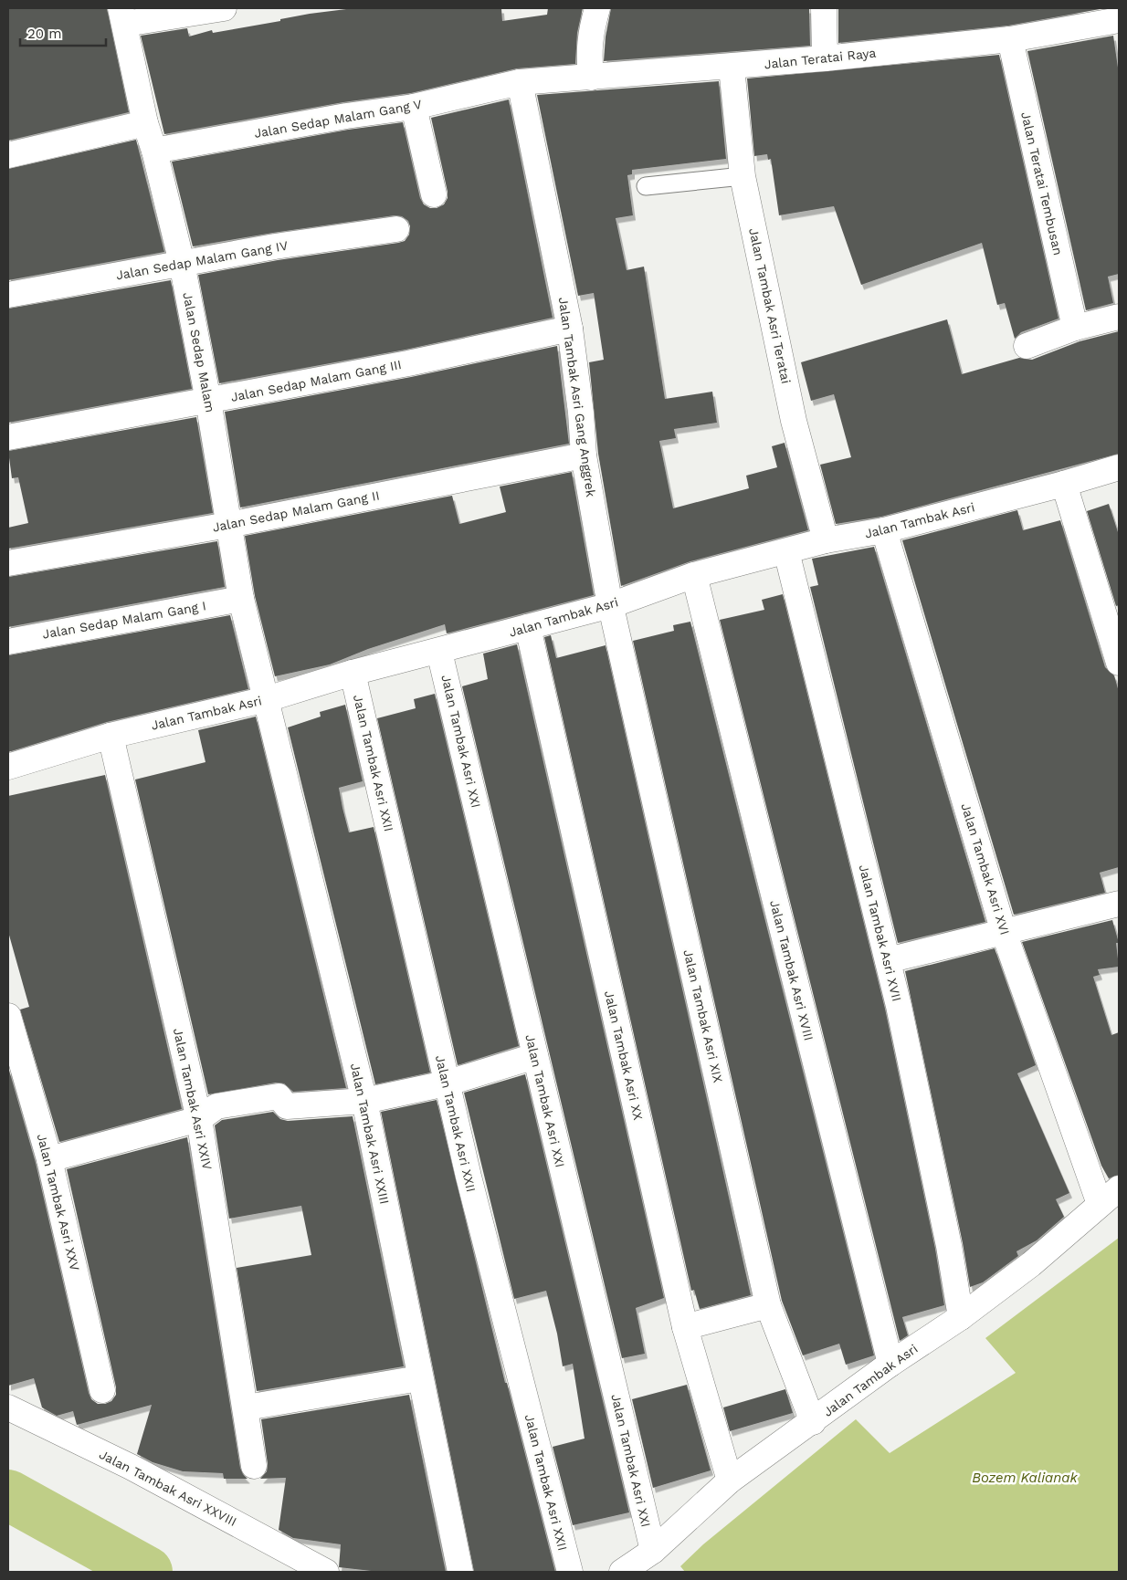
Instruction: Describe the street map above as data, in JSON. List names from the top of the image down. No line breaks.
{"streets":{"street":["Jalan Teratai Raya","Jalan Sedap Malam Gang V","Jalan Teratai Tembusan","Jalan Sedap Malam Gang IV","Jalan Tambak Asri Teratai","Jalan Sedap Malam","Jalan Sedap Malam Gang III","Jalan Tambak Asri Gang Anggrek","Jalan Sedap Malam Gang II","Jalan Tambak Asri","Jalan Sedap Malam Gang I","Jalan Tambak Asri XXI","Jalan Tambak Asri XXII","Jalan Tambak Asri XVI","Jalan Tambak Asri XVII","Jalan Tambak Asri XVIII","Jalan Tambak Asri XIX","Jalan Tambak Asri XX","Jalan Tambak Asri XXIV","Jalan Tambak Asri XXIII","Jalan Tambak Asri XXV","Jalan Tambak Asri XXVIII"]},"crossings":[["Jalan Teratai Raya","Jalan Sedap Malam Gang V"],["Jalan Teratai Raya","Jalan Teratai Tembusan"],["Jalan Teratai Raya","Jalan Tambak Asri Teratai"],["Jalan Teratai Raya","Jalan Tambak Asri Gang Anggrek"],["Jalan Sedap Malam Gang V","Jalan Sedap Malam"],["Jalan Sedap Malam Gang V","Jalan Tambak Asri Gang Anggrek"],["Jalan Sedap Malam Gang IV","Jalan Sedap Malam"],["Jalan Tambak Asri Teratai","Jalan Tambak Asri"],["Jalan Sedap Malam","Jalan Sedap Malam Gang III"],["Jalan Sedap Malam","Jalan Sedap Malam Gang II"],["Jalan Sedap Malam","Jalan Tambak Asri"],["Jalan Sedap Malam","Jalan Sedap Malam Gang I"],["Jalan Sedap Malam","Jalan Tambak Asri XXIII"],["Jalan Sedap Malam Gang III","Jalan Tambak Asri Gang Anggrek"],["Jalan Tambak Asri Gang Anggrek","Jalan Sedap Malam Gang II"],["Jalan Tambak Asri Gang Anggrek","Jalan Tambak Asri"],["Jalan Tambak Asri Gang Anggrek","Jalan Tambak Asri XIX"],["Jalan Tambak Asri","Jalan Tambak Asri XXI"],["Jalan Tambak Asri","Jalan Tambak Asri XXII"],["Jalan Tambak Asri","Jalan Tambak Asri XVI"],["Jalan Tambak Asri","Jalan Tambak Asri XVII"],["Jalan Tambak Asri","Jalan Tambak Asri XVIII"],["Jalan Tambak Asri","Jalan Tambak Asri XIX"],["Jalan Tambak Asri","Jalan Tambak Asri XX"],["Jalan Tambak Asri","Jalan Tambak Asri XXIV"],["Jalan Tambak Asri","Jalan Tambak Asri XXIII"]],"water":["Bozem Kalianak"],"scale_bar":"20 m"}
